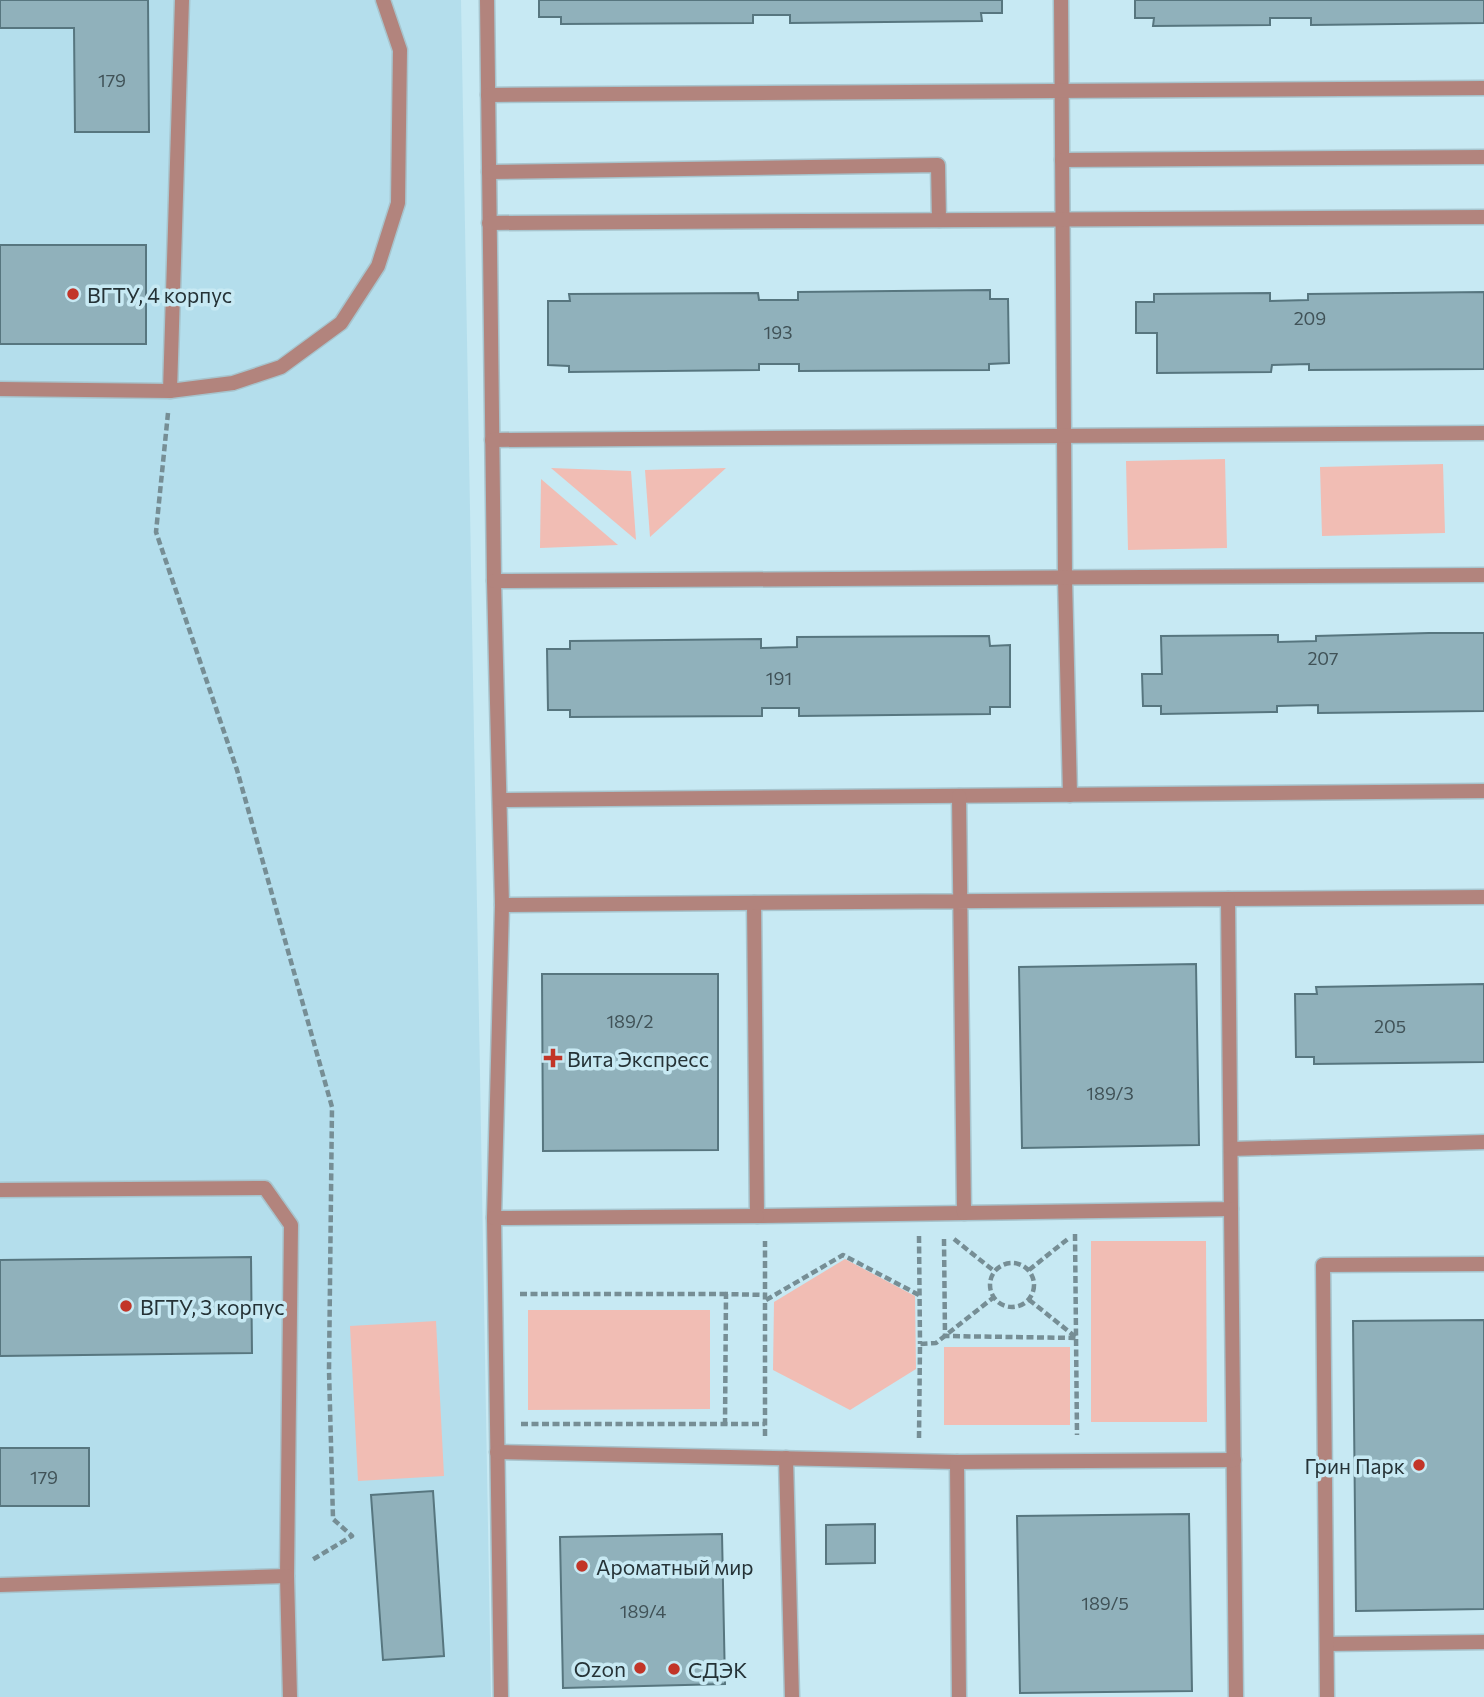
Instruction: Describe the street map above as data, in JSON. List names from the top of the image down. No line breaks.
{"places":{"other":["ВГТУ, 4 корпус","ВГТУ, 3 корпус","Грин Парк","Ароматный мир","Ozon","СДЭК"],"health":["Вита Экспресс"]},"house_numbers":["179","209","193","207","191","189/2","205","189/3","179","189/5","189/4"]}
